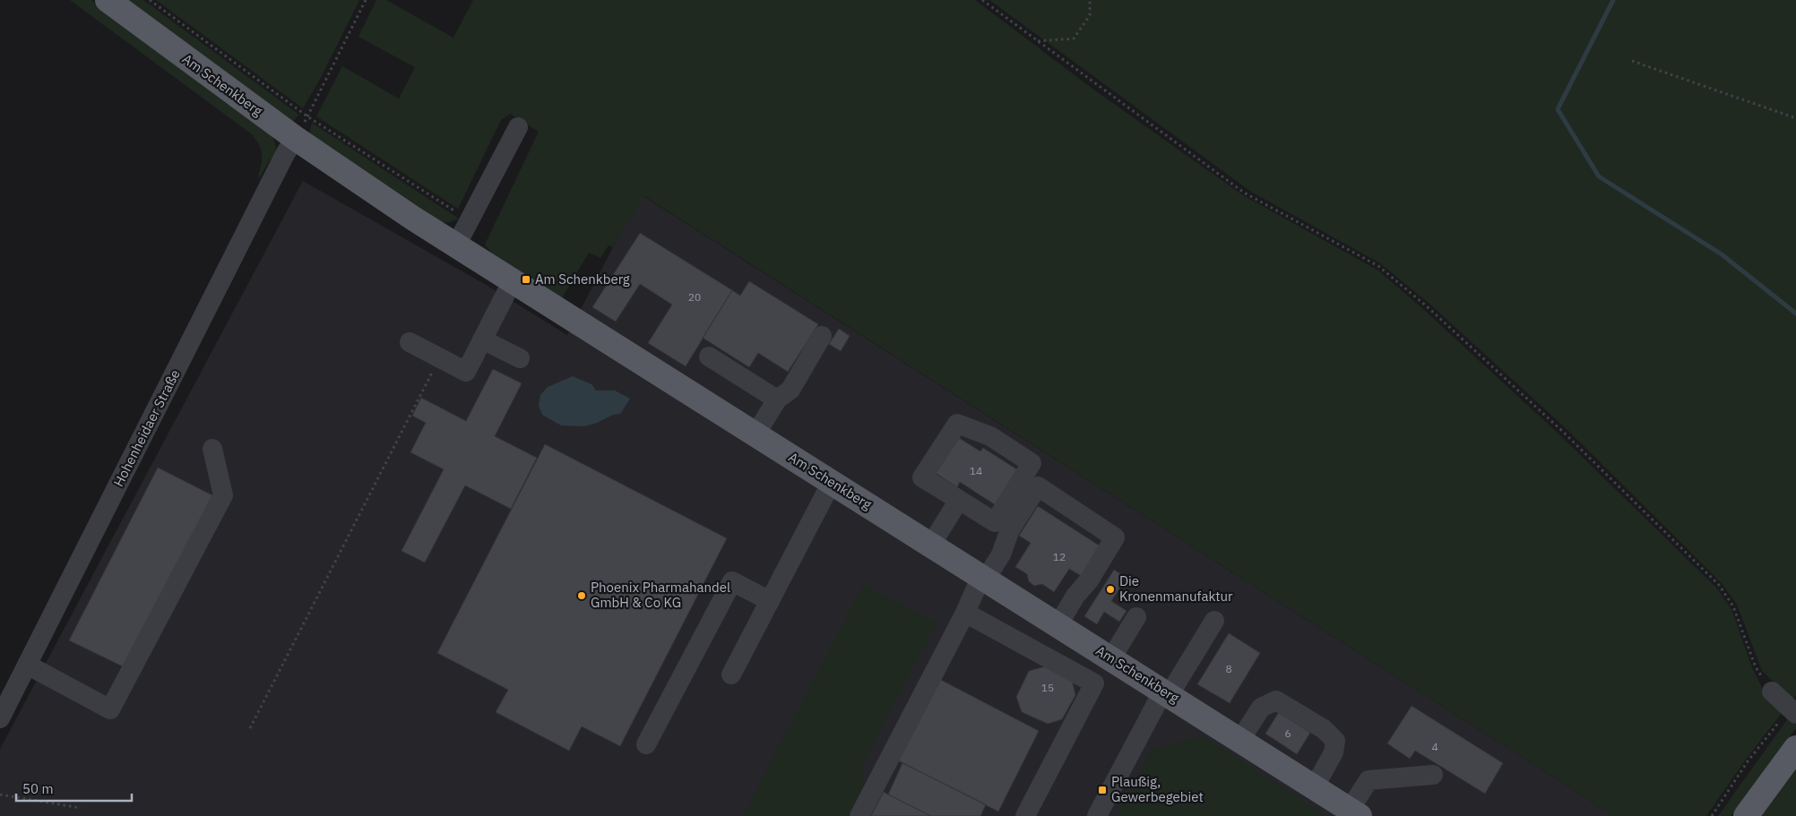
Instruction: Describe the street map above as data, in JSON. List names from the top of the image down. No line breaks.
{"streets":{"main road":["Am Schenkberg"],"street":["Hohenheidaer Straße"]},"crossings":[["Am Schenkberg","Hohenheidaer Straße"]],"places":{"transit":["Am Schenkberg","Plaußig, Gewerbegebiet"],"other":["Die Kronenmanufaktur","Phoenix Pharmahandel GmbH & Co KG"]},"house_numbers":["20","14","12","8","15","6","4"],"scale_bar":"50 m"}
